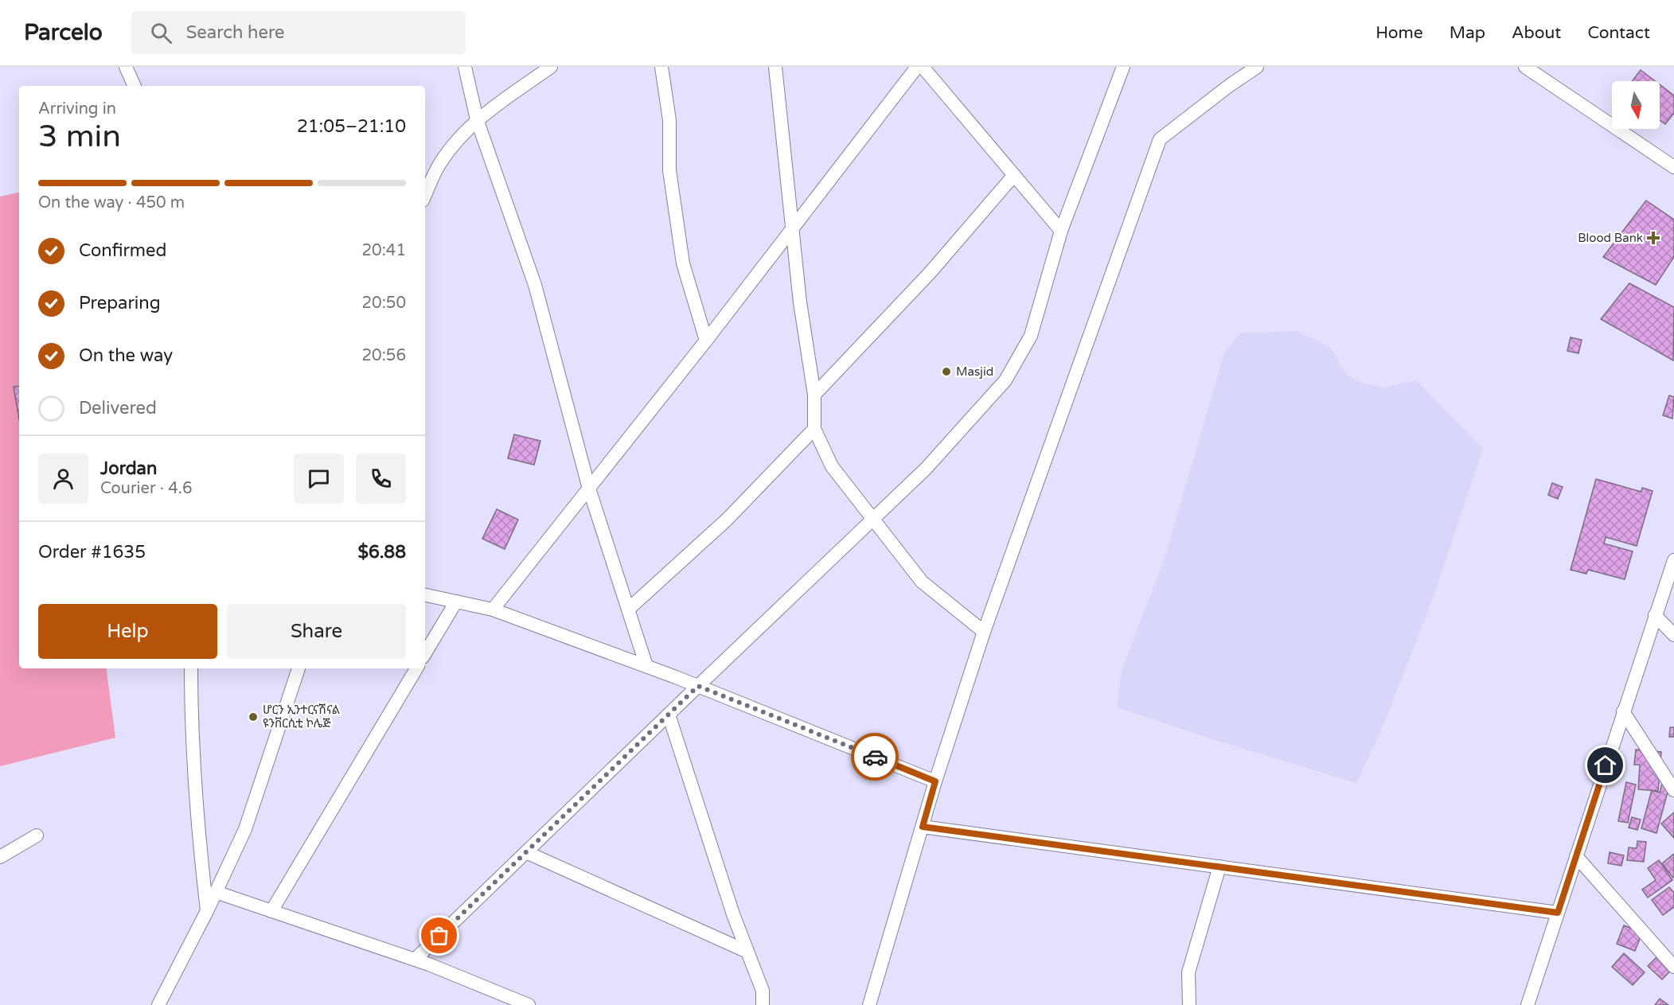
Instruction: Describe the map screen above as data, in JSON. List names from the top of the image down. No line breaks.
{"places":{"health":["Blood Bank"],"other":["Masjid","ሆርን ኢንተርናሽናል ዩንቨርሲቲ ኮሌጅ"]},"north":"bottom","page":{"header":"Parcelo","search":"Search here","nav":["Home","Map","About","Contact"],"heading":["3 min","Arriving in","21:05–21:10"],"panel":["Jordan","Courier · 4.6","Order #1635","$6.88"],"bar":"On the way · 450 m","list":[["Confirmed","20:41"],["Preparing","20:50"],["On the way","20:56"],"Delivered"],"buttons":["Help","Share"]}}
